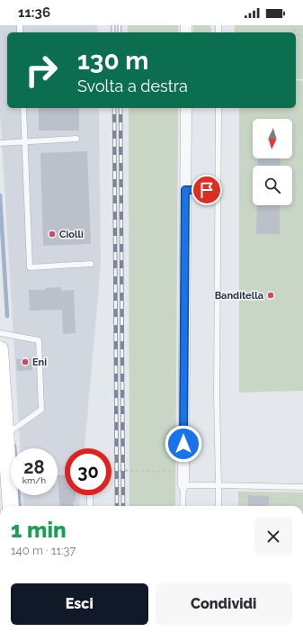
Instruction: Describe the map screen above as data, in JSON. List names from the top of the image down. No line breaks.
{"places":["Ciolli","Banditella","Eni"],"north":"bottom","page":{"status":"11:36","turn":["130 m","Svolta a destra"],"speed":"28 km/h","limit":"30","heading":["1 min","140 m · 11:37"],"buttons":["Esci","Condividi"]}}
